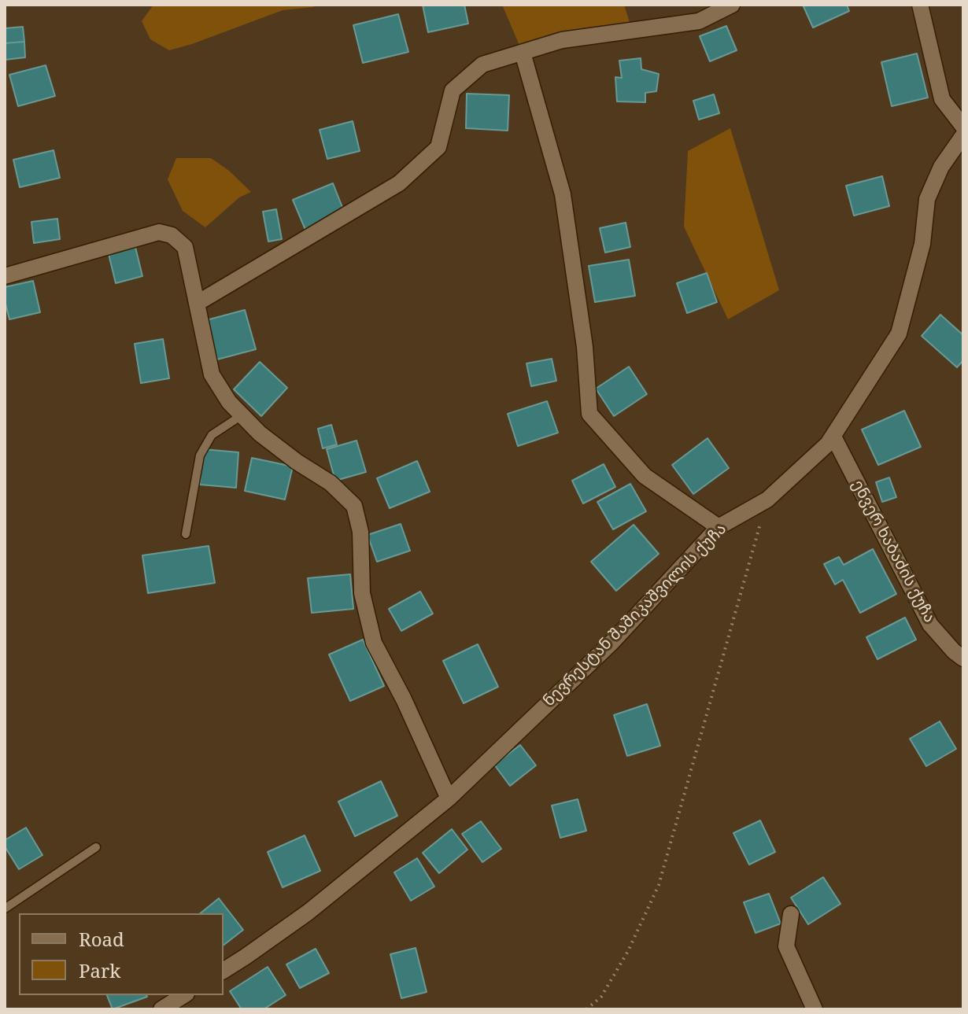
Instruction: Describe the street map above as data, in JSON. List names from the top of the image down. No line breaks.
{"streets":{"street":["ენვერ ხაბაძის ქუჩა","ნევრესტან შაშიკაშვილის ქუჩა"]},"crossings":[["ენვერ ხაბაძის ქუჩა","ნევრესტან შაშიკაშვილის ქუჩა"]],"legend":["Road","Park"]}
